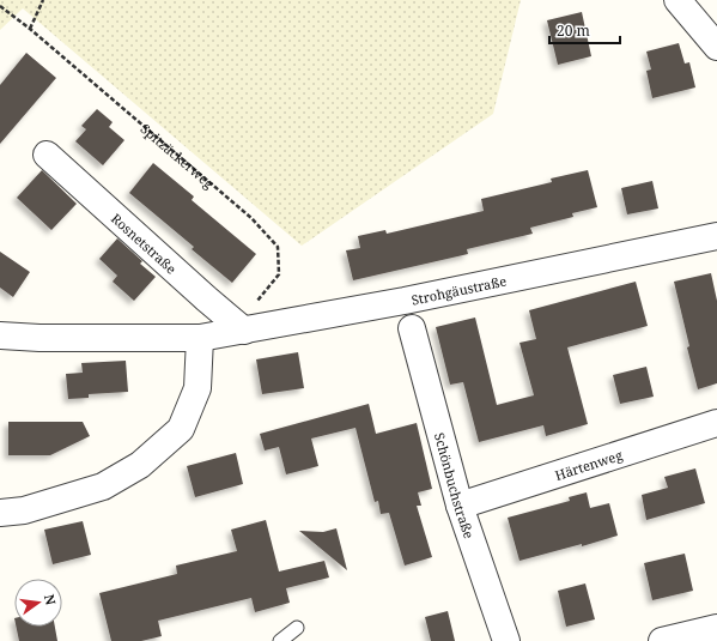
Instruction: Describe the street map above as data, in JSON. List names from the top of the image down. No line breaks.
{"streets":{"street":["Rosnetstraße","Strohgäustraße","Härtenweg","Schönbuchstraße"],"path":["Spitzäckerweg"]},"crossings":[["Spitzäckerweg","Rosnetstraße"],["Spitzäckerweg","Strohgäustraße"],["Rosnetstraße","Strohgäustraße"],["Härtenweg","Schönbuchstraße"]],"scale_bar":"20 m","north":"right"}
